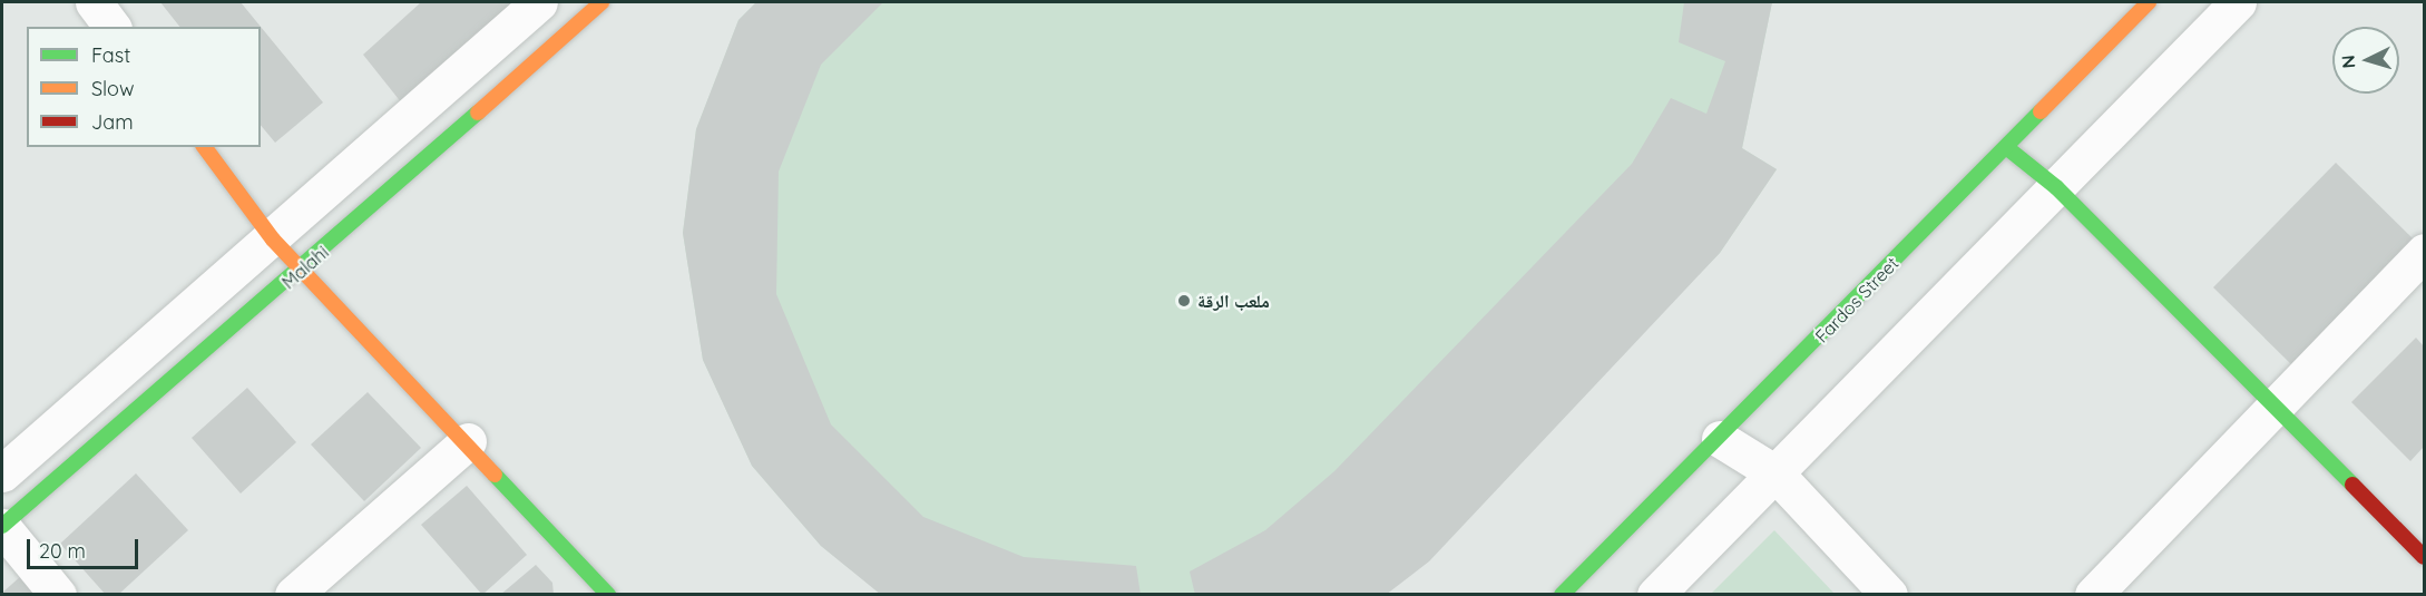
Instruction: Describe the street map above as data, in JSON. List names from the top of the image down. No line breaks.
{"streets":{"street":["Malahi","Fardos Street"]},"places":["ملعب الرقة"],"legend":["Fast","Slow","Jam"],"scale_bar":"20 m","north":"left"}
